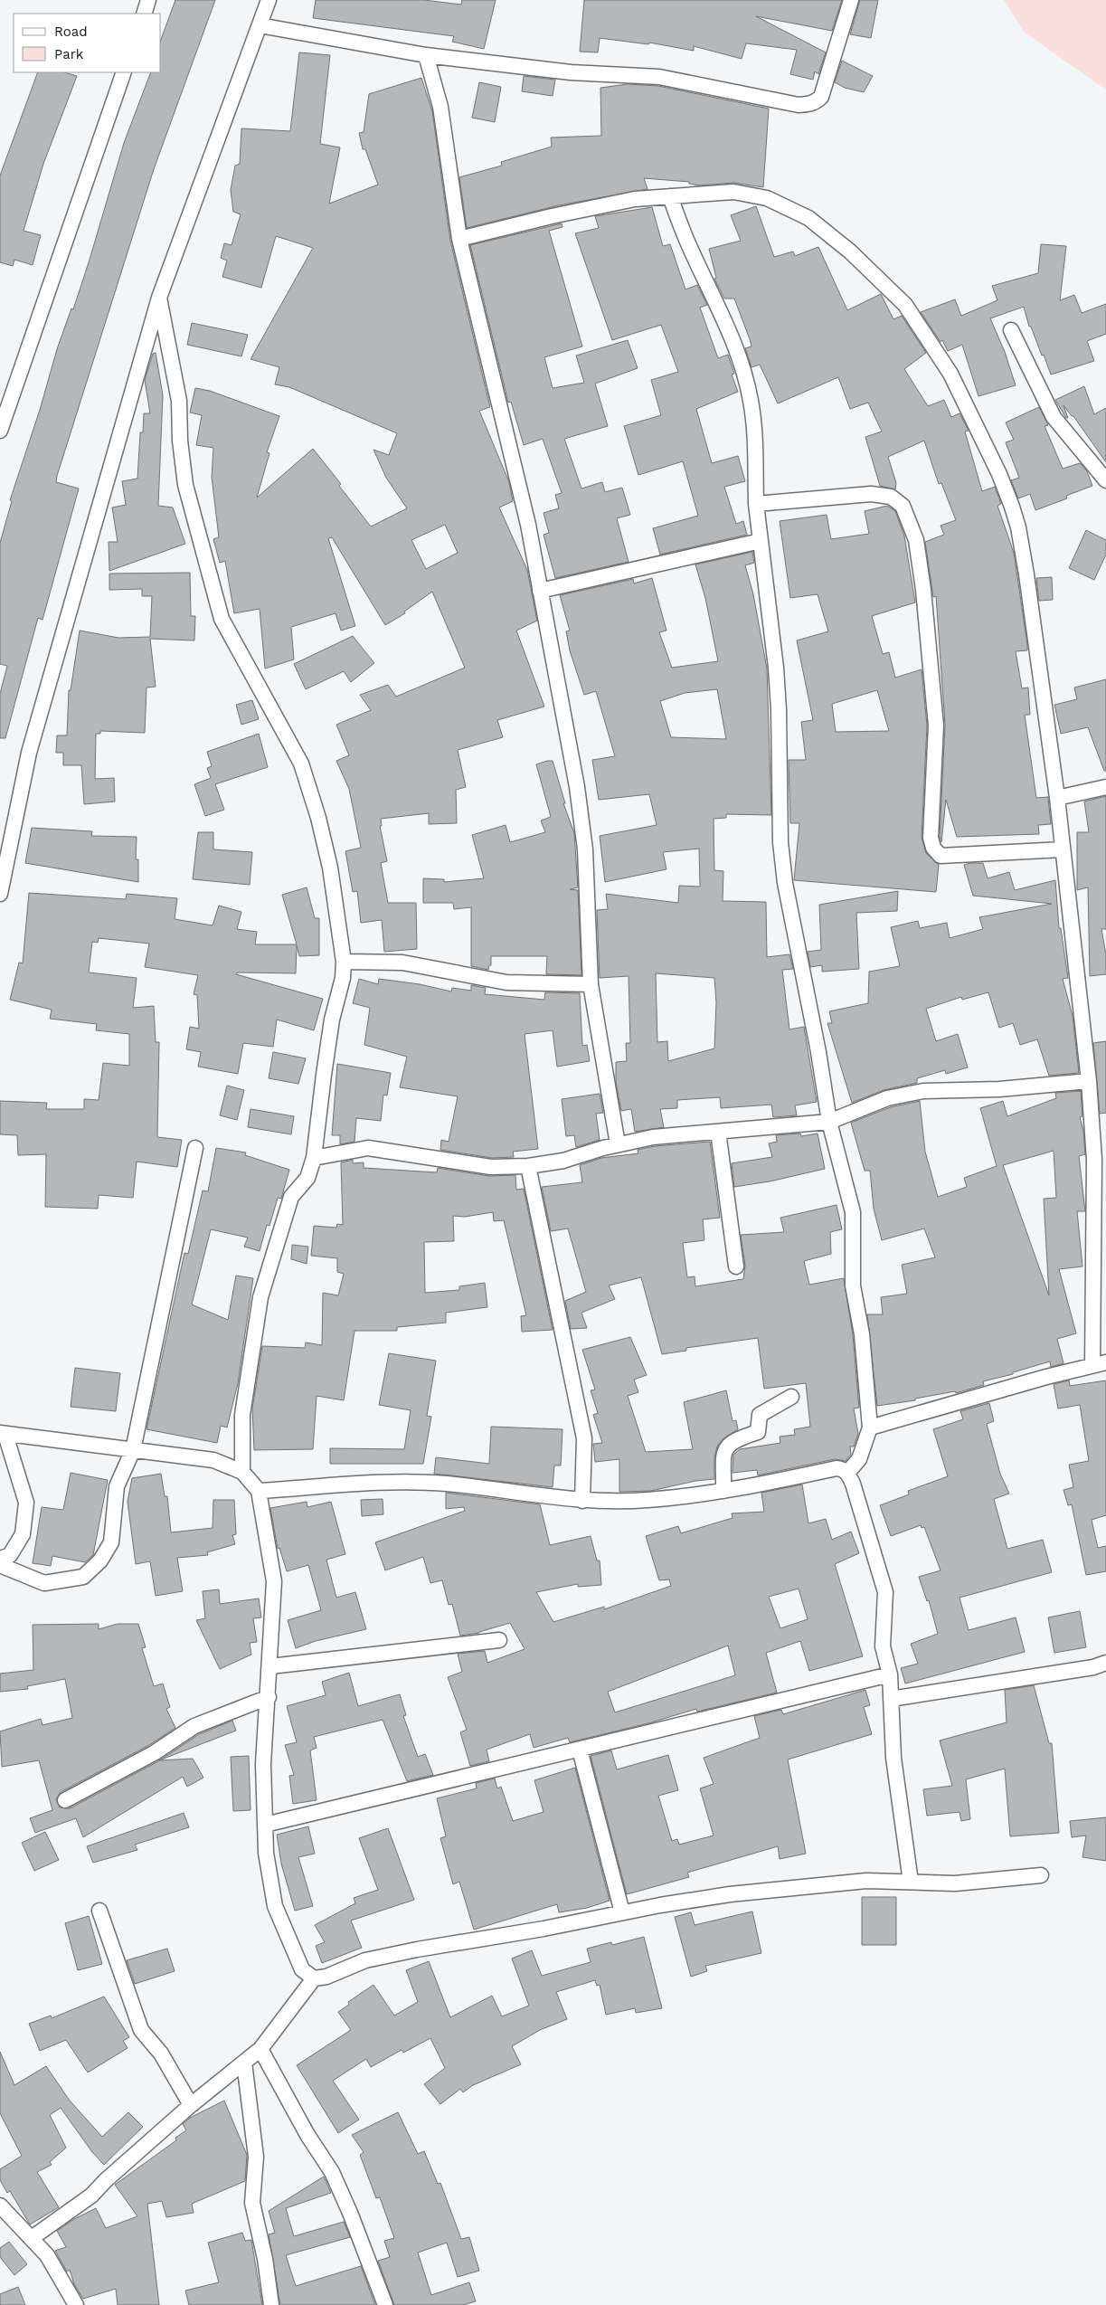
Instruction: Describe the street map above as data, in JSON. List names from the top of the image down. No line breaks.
{"legend":["Road","Park"]}
